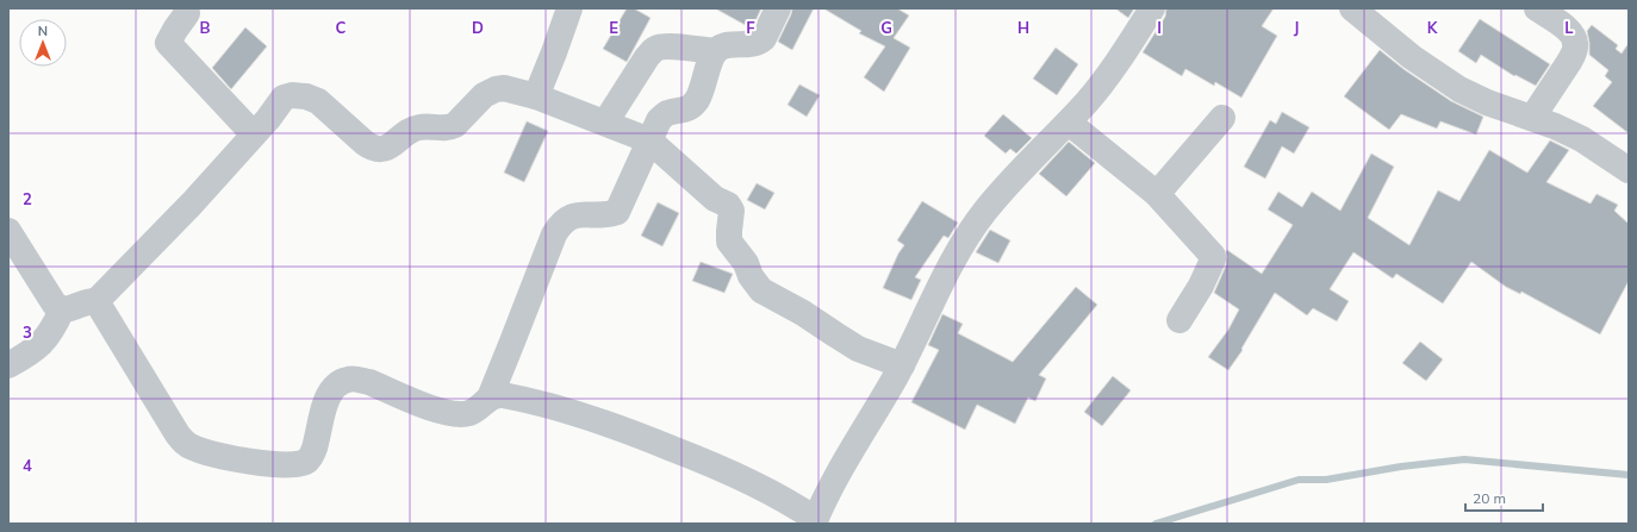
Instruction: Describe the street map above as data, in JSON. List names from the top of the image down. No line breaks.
{"scale_bar":"20 m","north":"top","grid":{"columns":["B","C","D","E","F","G","H","I","J","K","L"],"rows":["2","3","4"]}}
